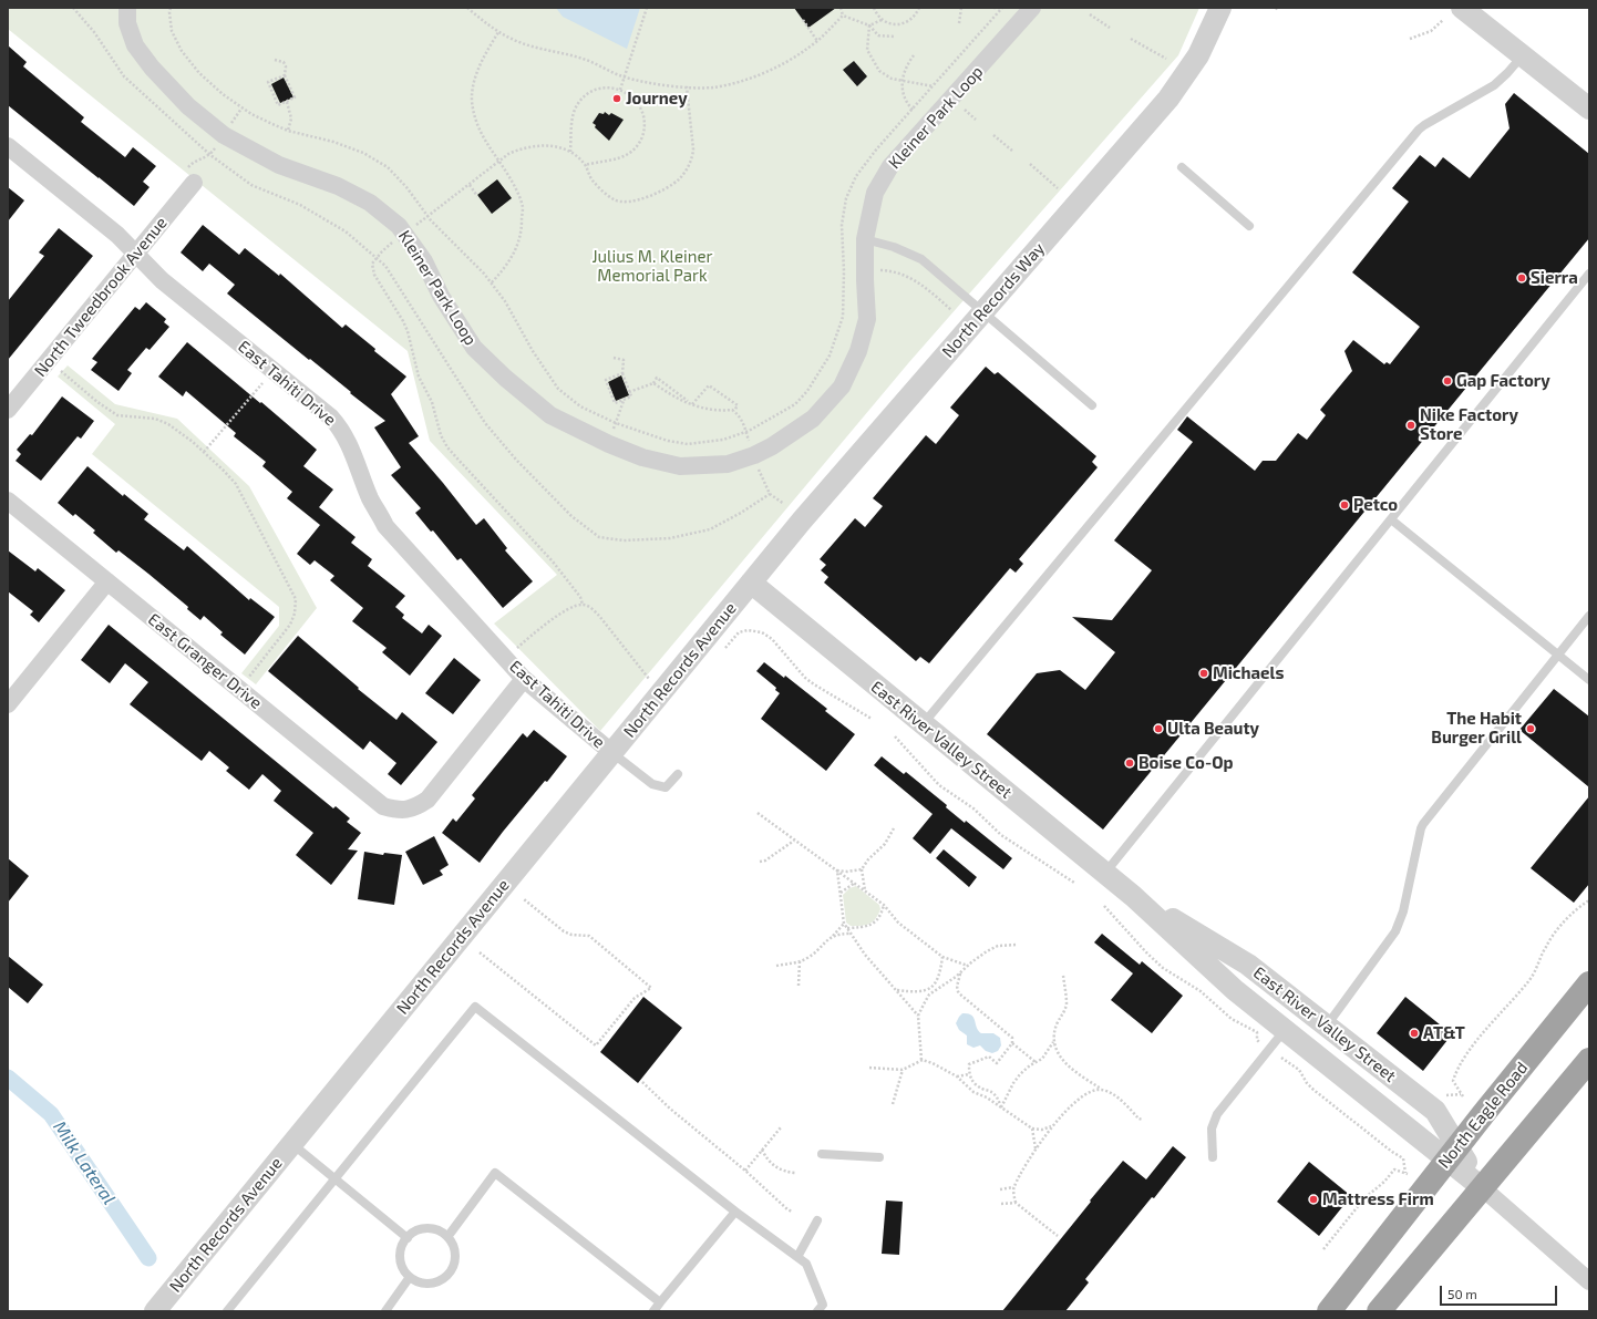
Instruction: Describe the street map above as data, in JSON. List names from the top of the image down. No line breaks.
{"streets":{"highway":["North Eagle Road"],"street":["Kleiner Park Loop","North Tweedbrook Avenue","North Records Way","East Tahiti Drive","East Granger Drive","North Records Avenue","East River Valley Street"]},"crossings":[["North Tweedbrook Avenue","East Tahiti Drive"],["North Records Way","North Records Avenue"],["North Records Way","East River Valley Street"],["East Tahiti Drive","East Granger Drive"],["East Tahiti Drive","North Records Avenue"],["North Records Avenue","East River Valley Street"],["East River Valley Street","North Eagle Road"]],"water":["Milk Lateral"],"parks":["Julius M. Kleiner Memorial Park"],"places":["Journey","Sierra","Gap Factory","Nike Factory Store","Petco","Michaels","Ulta Beauty","The Habit Burger Grill","Boise Co-Op","AT&T","Mattress Firm"],"scale_bar":"50 m"}
